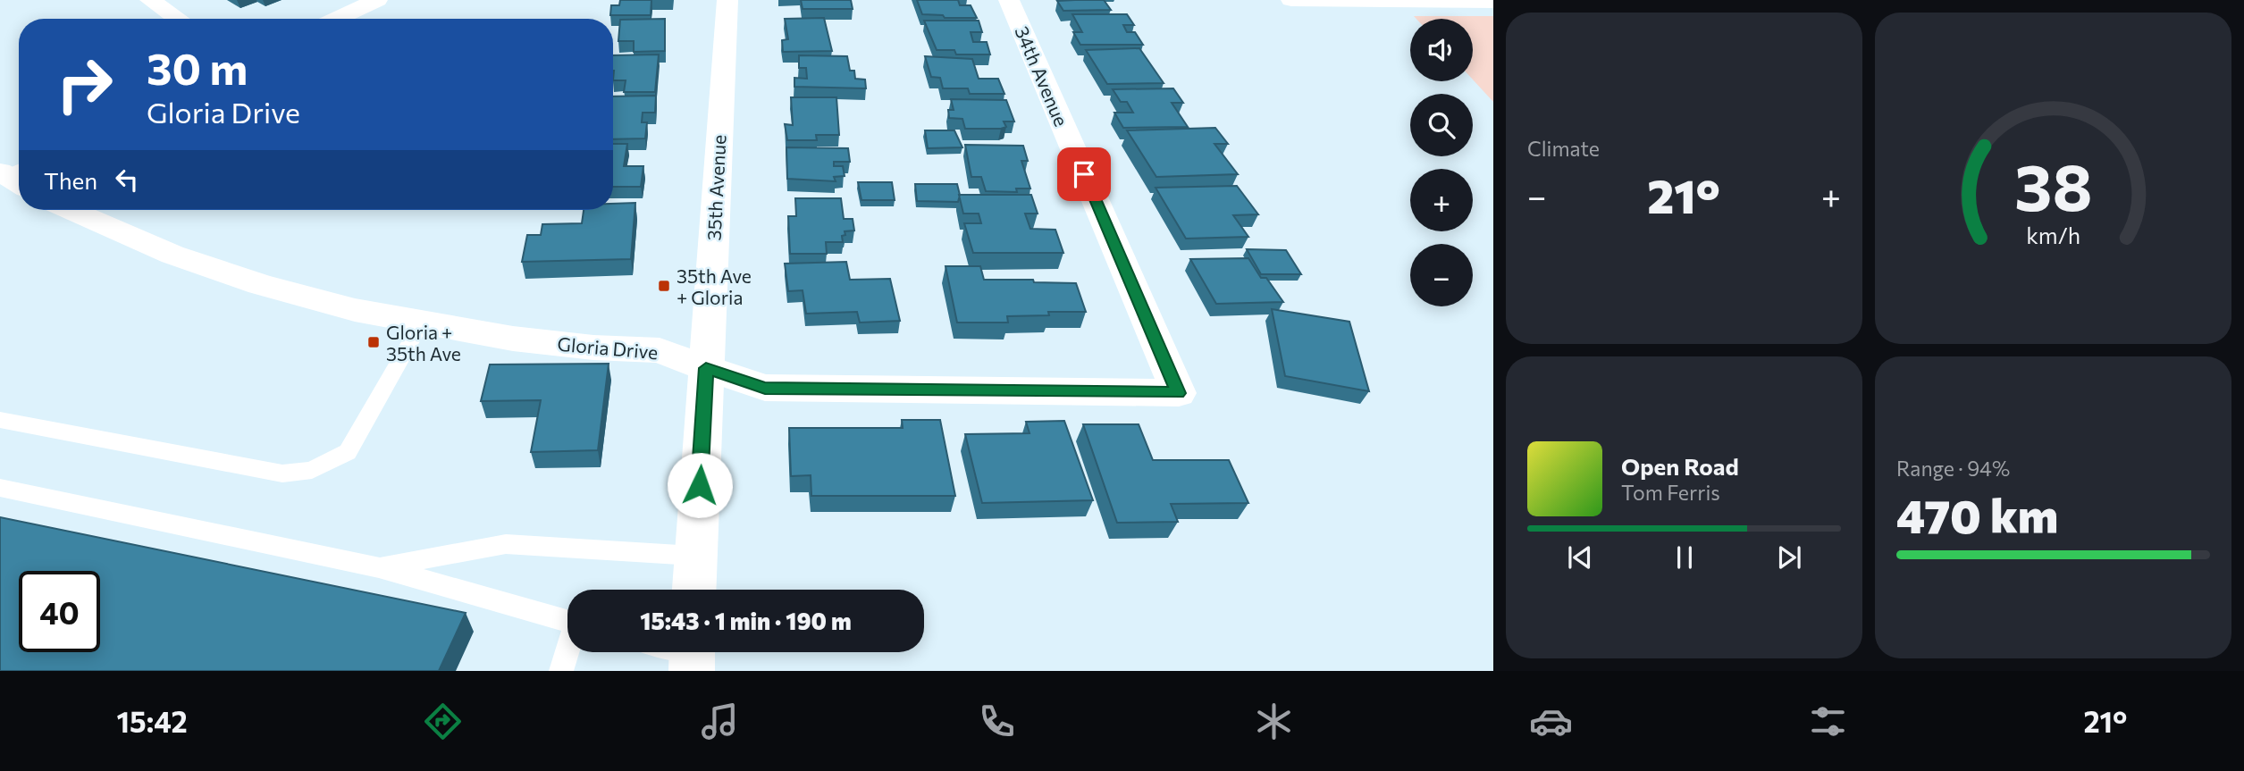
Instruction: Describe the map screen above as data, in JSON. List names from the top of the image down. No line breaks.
{"streets":{"street":["34th Avenue","35th Avenue","Gloria Drive"]},"crossings":[["34th Avenue","Gloria Drive"],["35th Avenue","Gloria Drive"]],"places":{"transit":["35th Ave + Gloria","Gloria + 35th Ave"]},"page":{"tile":["Climate",["Range · 94%","470 km"]],"map_buttons":["+","−"],"turn":["30 m","Gloria Drive"],"then":"Then","heat":["−","21°","+"],"song":["Open Road","Tom Ferris"],"limit":"40","trip":"15:43 · 1 min · 190 m","tabs":["15:42","21°"],"gauge":["38","km/h"]}}
